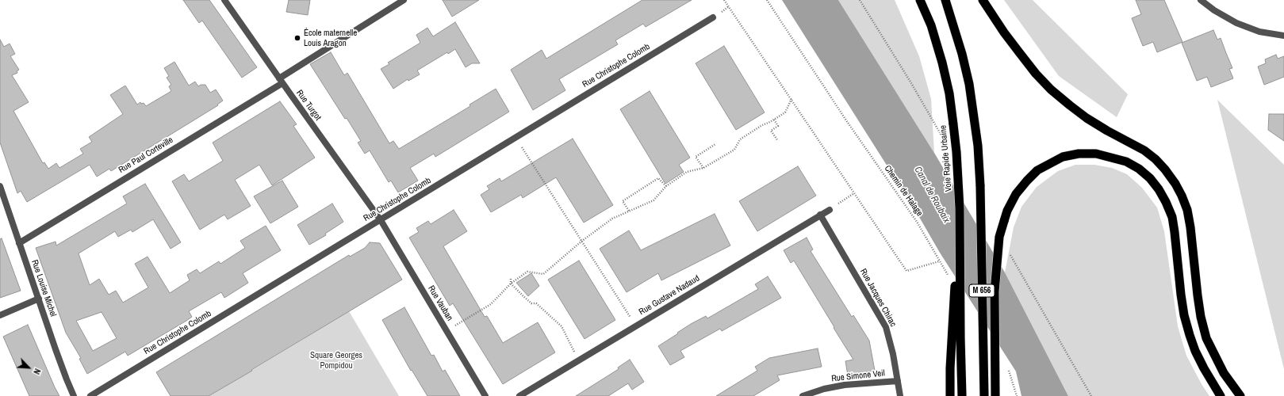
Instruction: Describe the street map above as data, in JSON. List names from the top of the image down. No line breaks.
{"streets":{"highway":["Voie Rapide Urbaine","M 656"],"street":["Rue Christophe Colomb","Rue Turgot","Rue Paul Corteville","Rue Louise Michel","Rue Gustave Nadaud","Rue Jacques Chirac","Rue Vauban","Rue Simone Veil"],"path":["Chemin de Halage"]},"crossings":[["Rue Christophe Colomb","Rue Turgot"],["Rue Christophe Colomb","Rue Vauban"],["Rue Turgot","Rue Paul Corteville"],["Rue Turgot","Rue Vauban"],["Rue Paul Corteville","Rue Louise Michel"],["Rue Gustave Nadaud","Rue Jacques Chirac"],["Rue Jacques Chirac","Rue Simone Veil"]],"water":["Canal de Roubaix"],"parks":["Square Georges Pompidou"],"places":["École maternelle Louis Aragon"],"north":"bottom right"}
